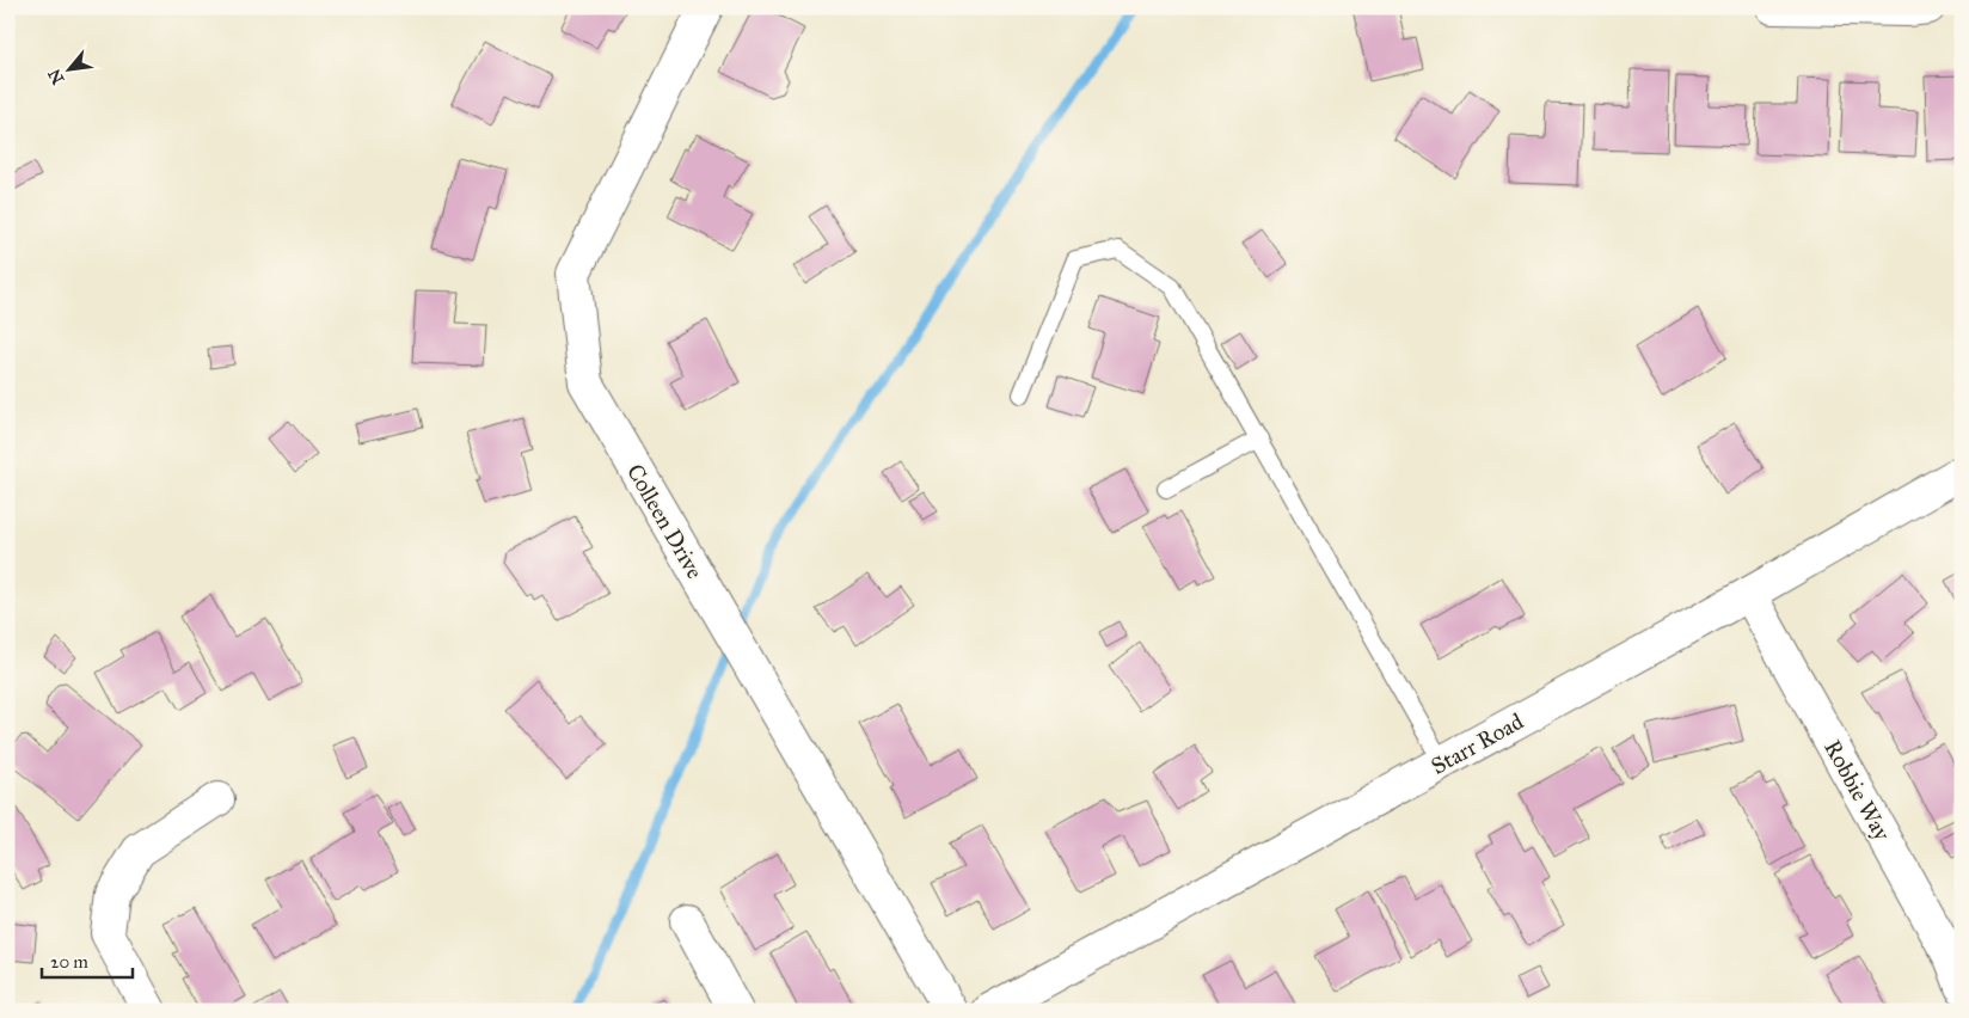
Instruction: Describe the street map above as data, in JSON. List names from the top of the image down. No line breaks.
{"streets":{"street":["Colleen Drive","Starr Road","Robbie Way"]},"crossings":[["Starr Road","Robbie Way"]],"scale_bar":"20 m","north":"bottom left"}
